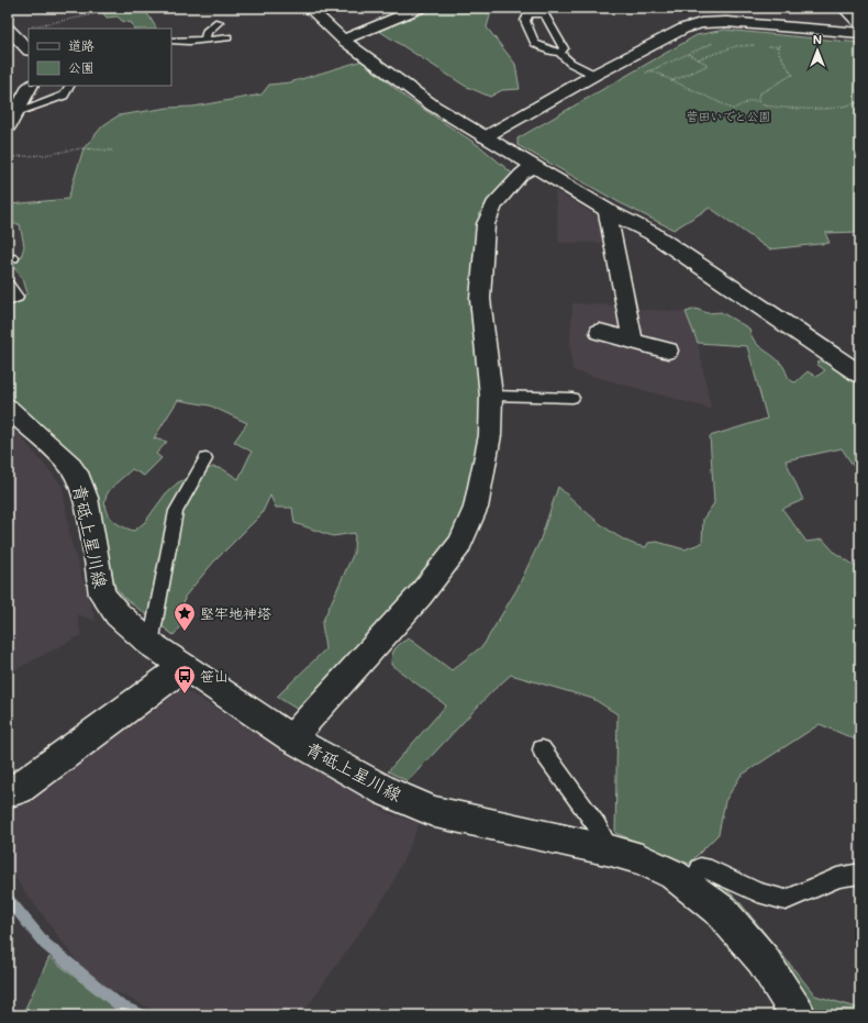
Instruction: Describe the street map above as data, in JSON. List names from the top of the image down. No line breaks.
{"streets":{"street":["青砥上星川線"]},"parks":["菅田いでと公園"],"places":{"place":["堅牢地神塔"],"bus stop":["笹山"]},"legend":["道路","公園"],"north":"top"}
